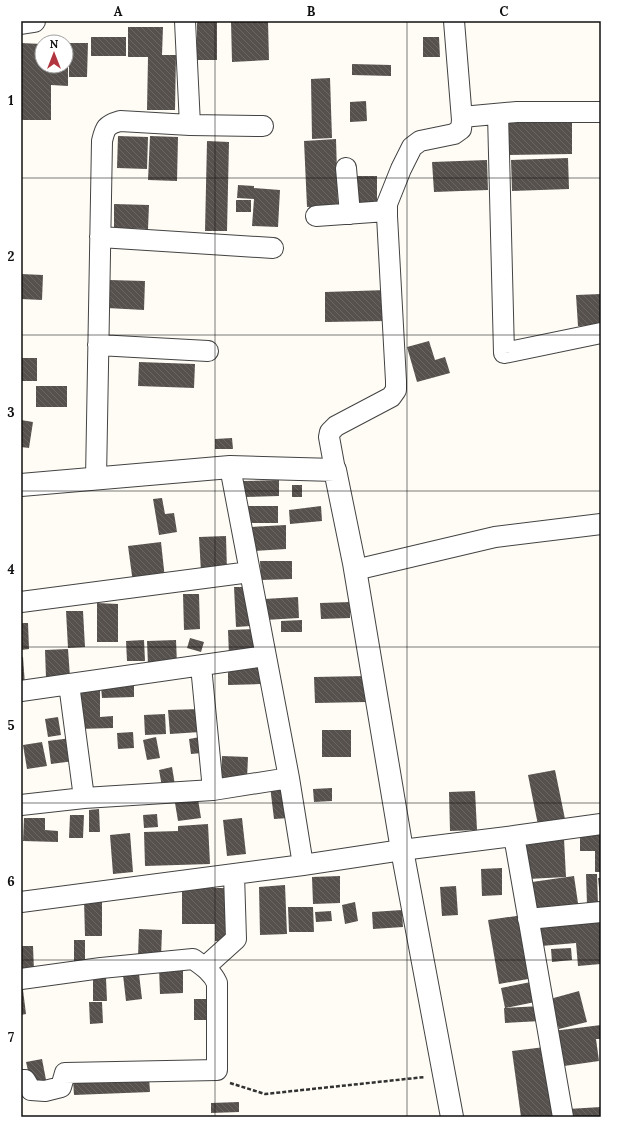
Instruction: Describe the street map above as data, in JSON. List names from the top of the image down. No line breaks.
{"north":"top","grid":{"columns":["A","B","C"],"rows":["1","2","3","4","5","6","7"]}}
